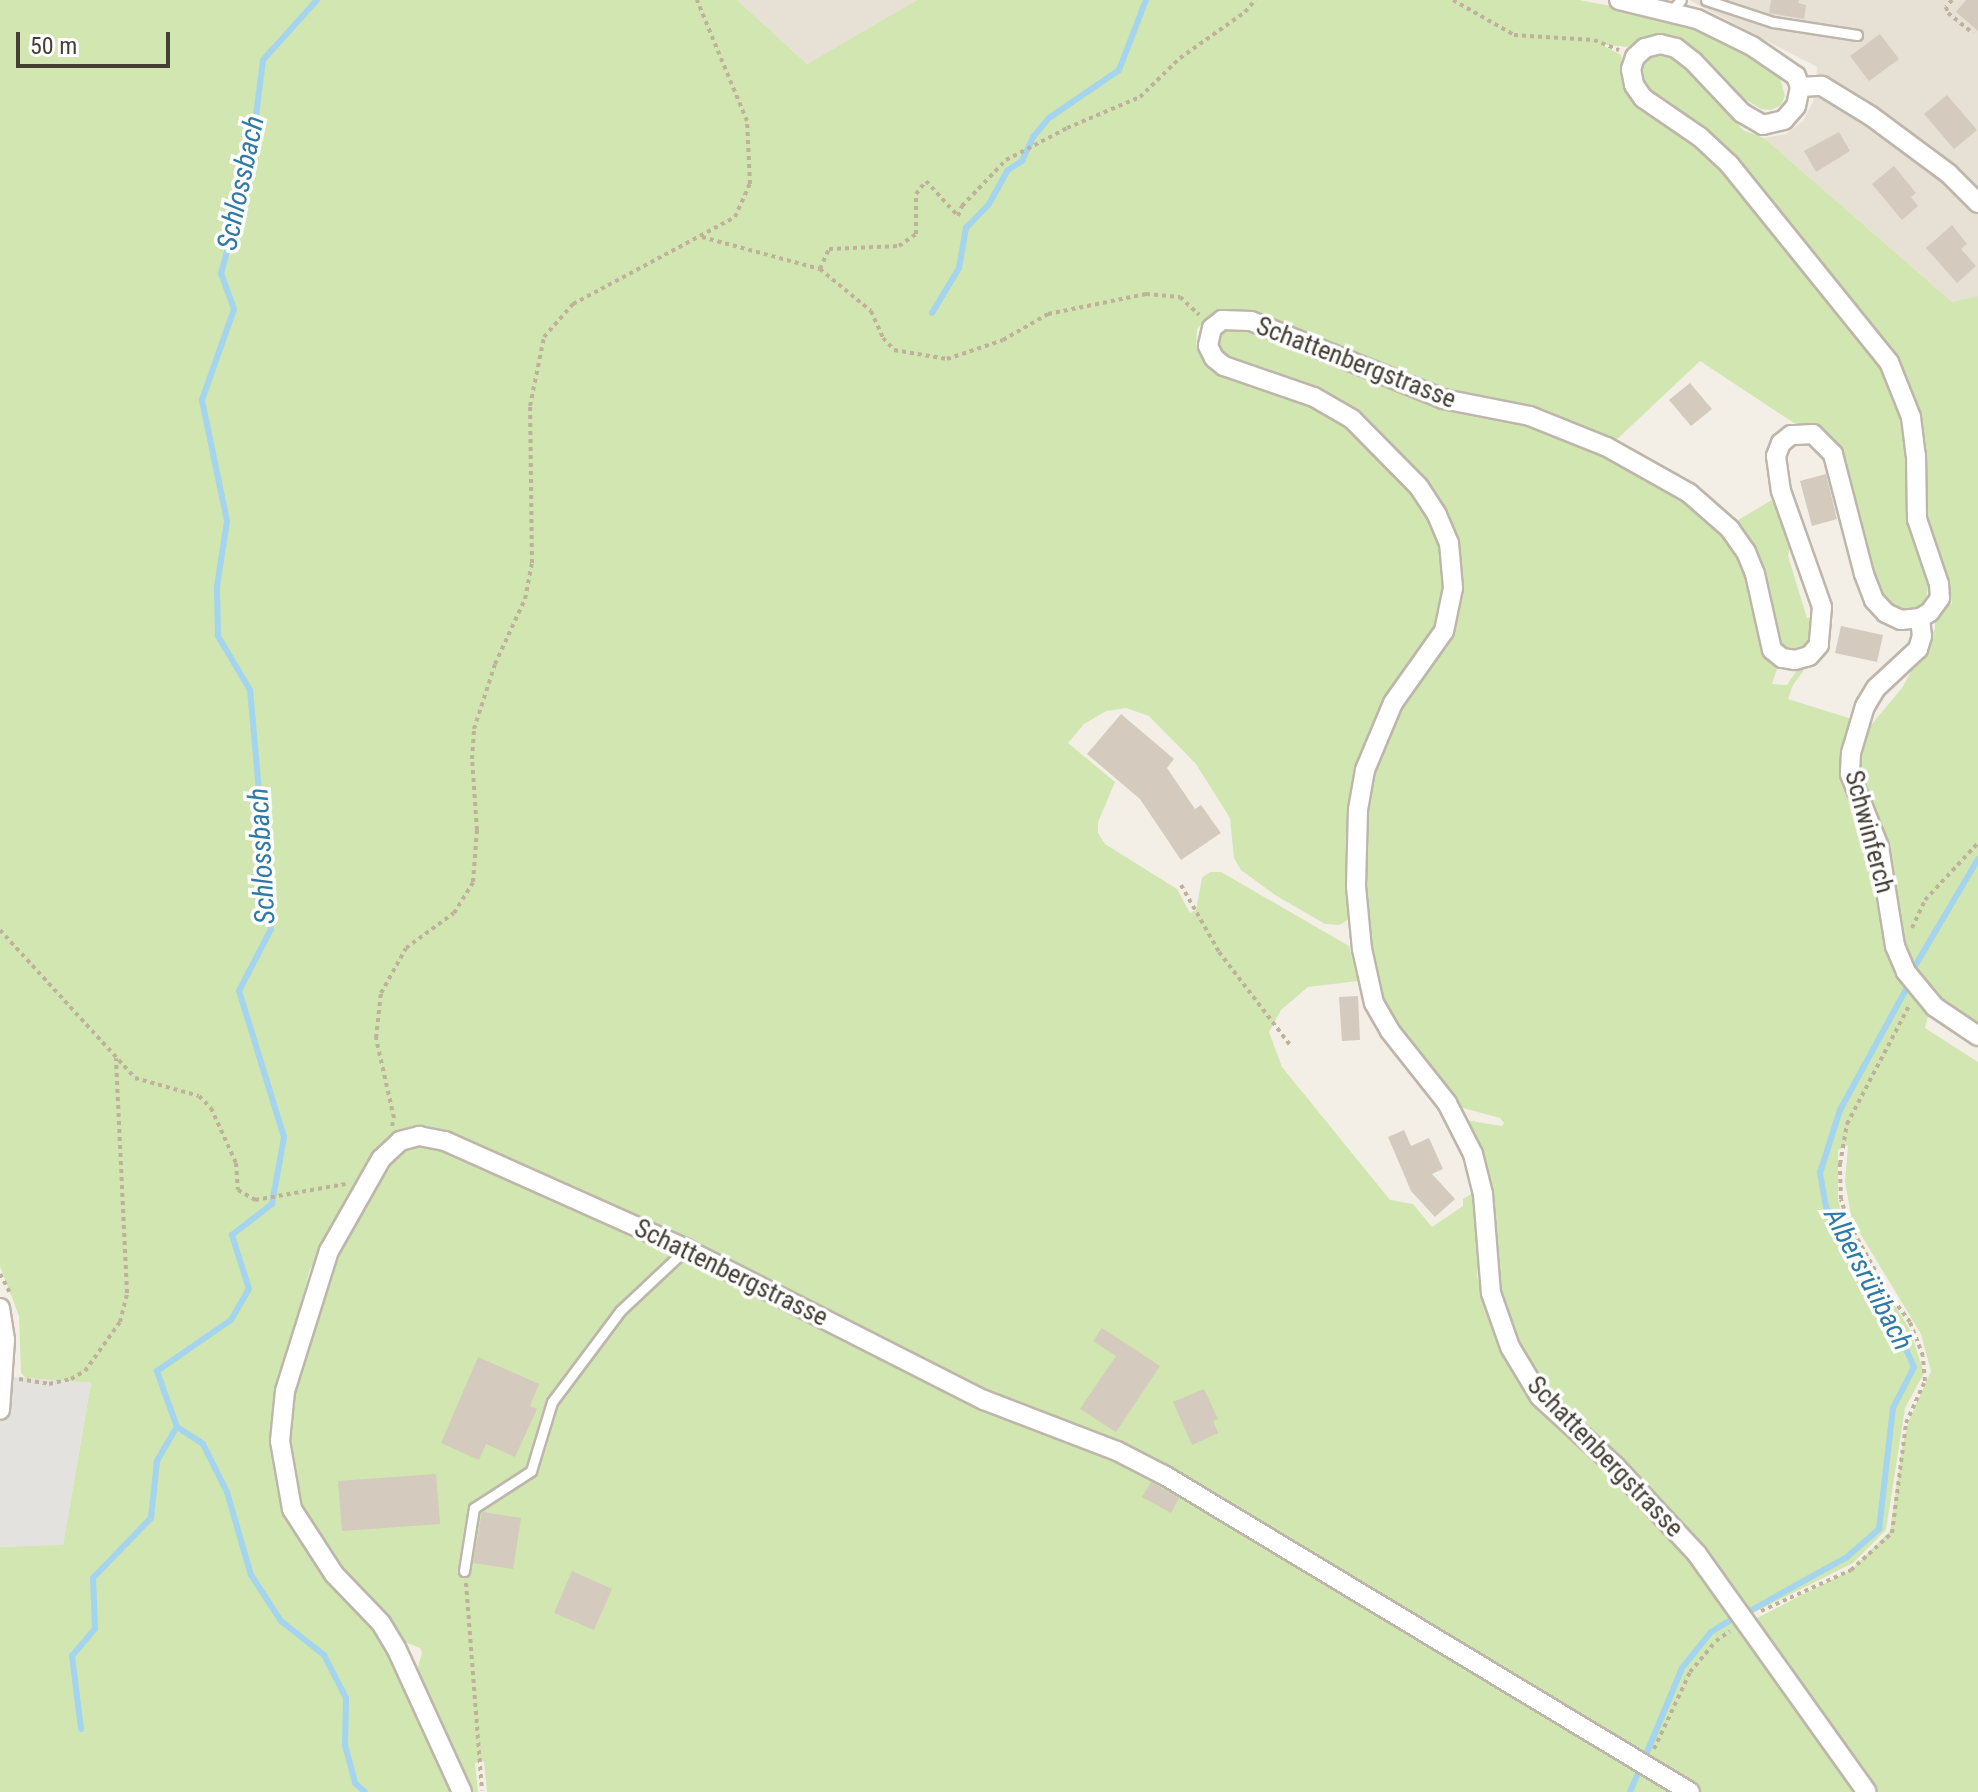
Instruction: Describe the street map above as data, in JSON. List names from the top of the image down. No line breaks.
{"streets":{"street":["Schattenbergstrasse","Schwinferch"]},"crossings":[["Schattenbergstrasse","Schwinferch"]],"water":["Schlossbach","Albersrütibach"],"scale_bar":"50 m"}
